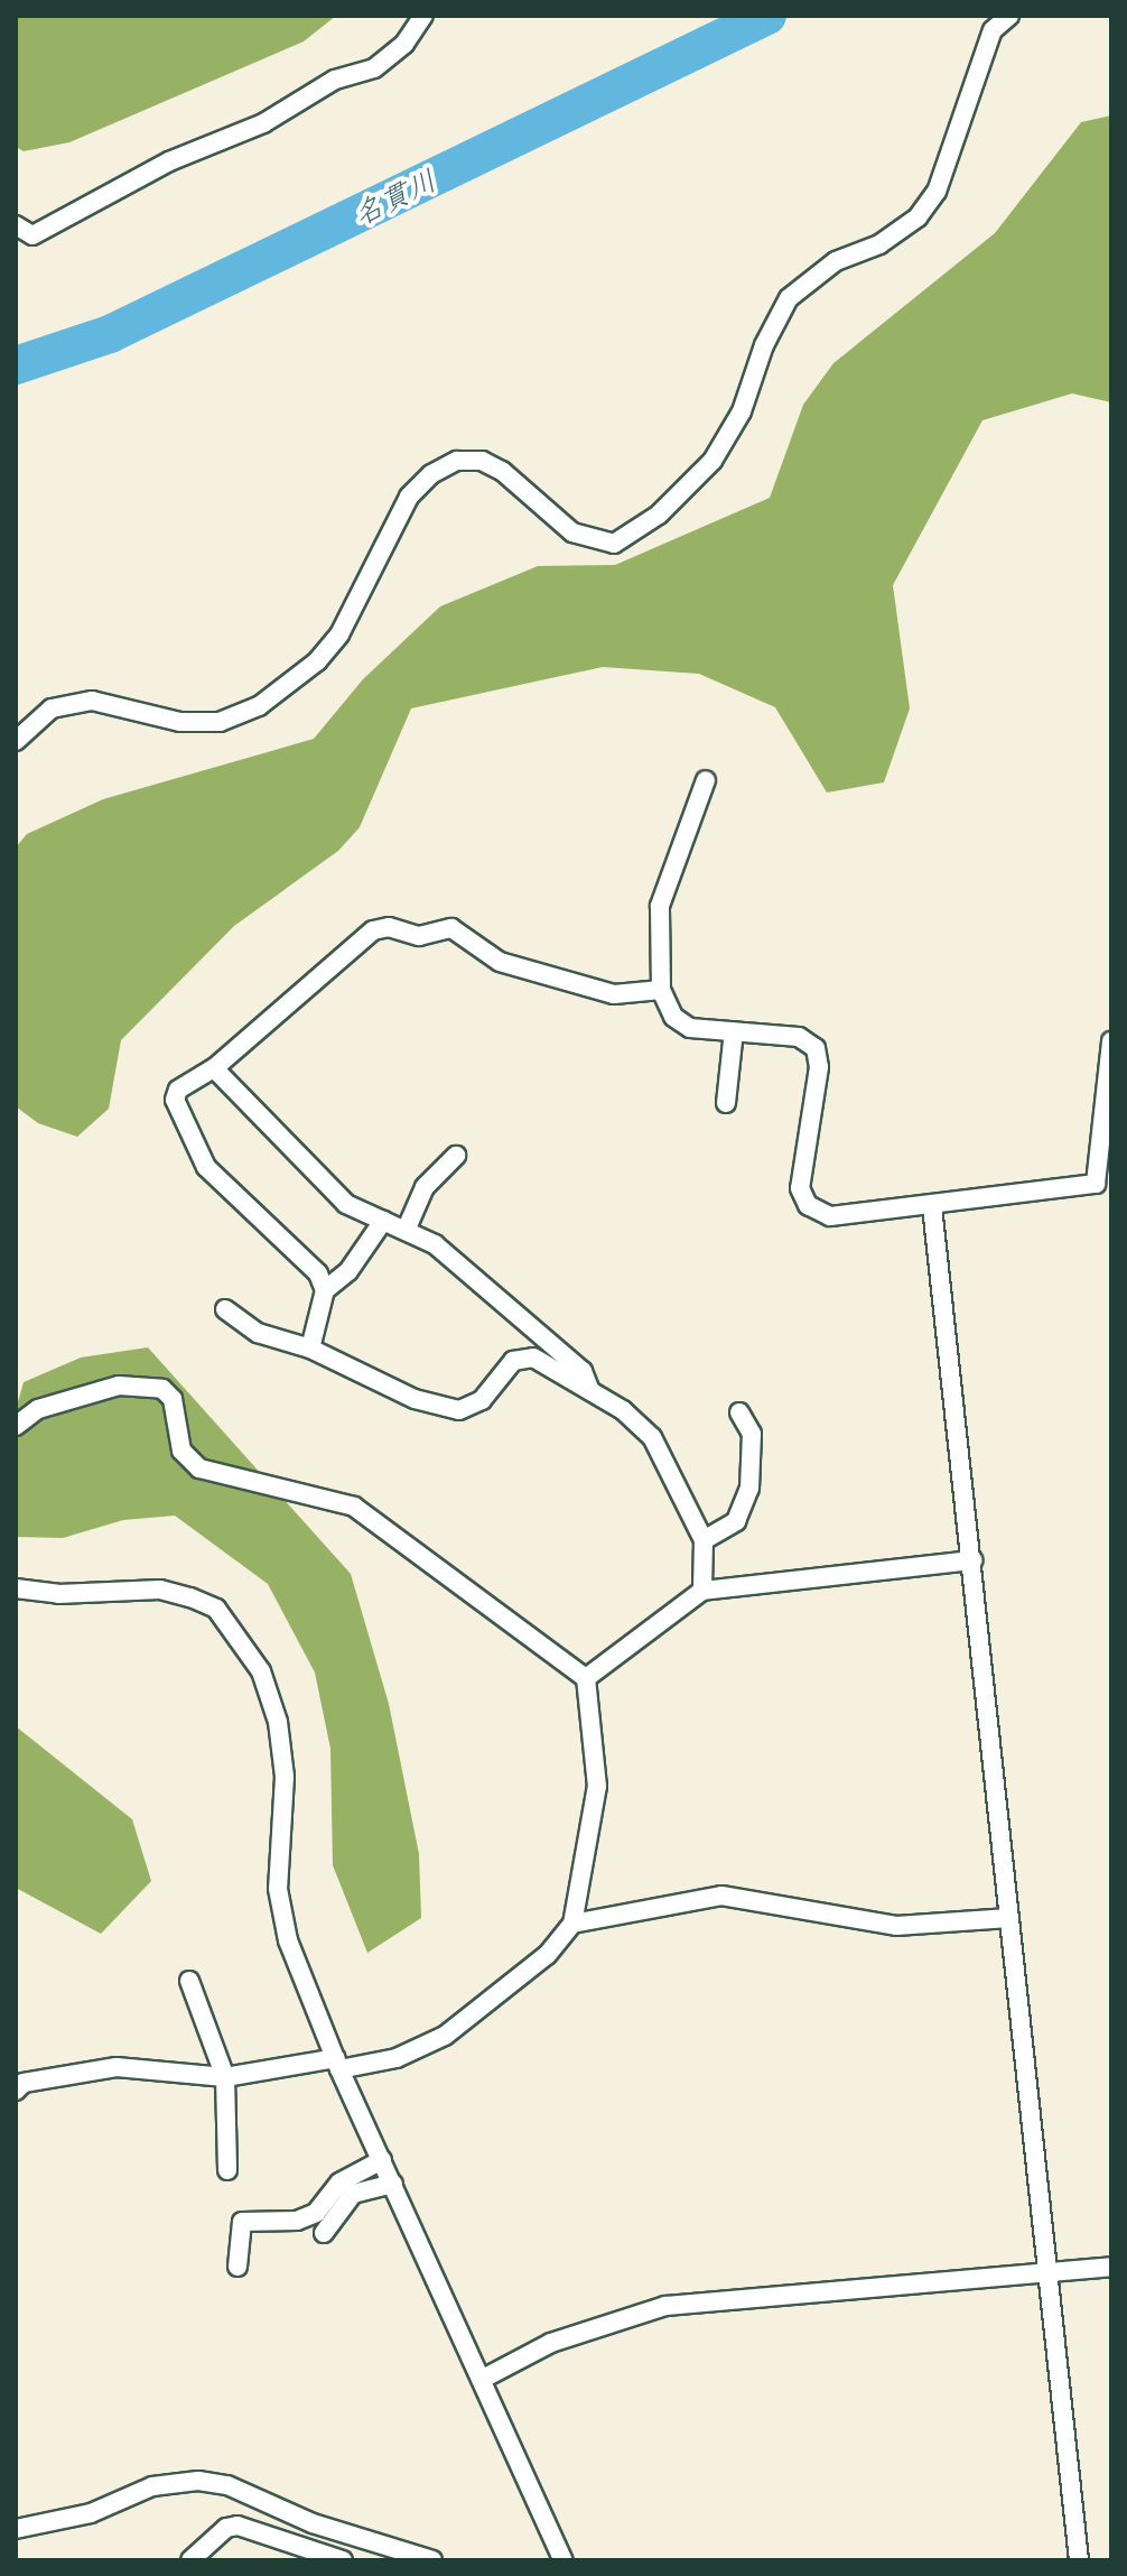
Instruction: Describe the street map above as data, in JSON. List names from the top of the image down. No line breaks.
{"water":["名貫川"]}
